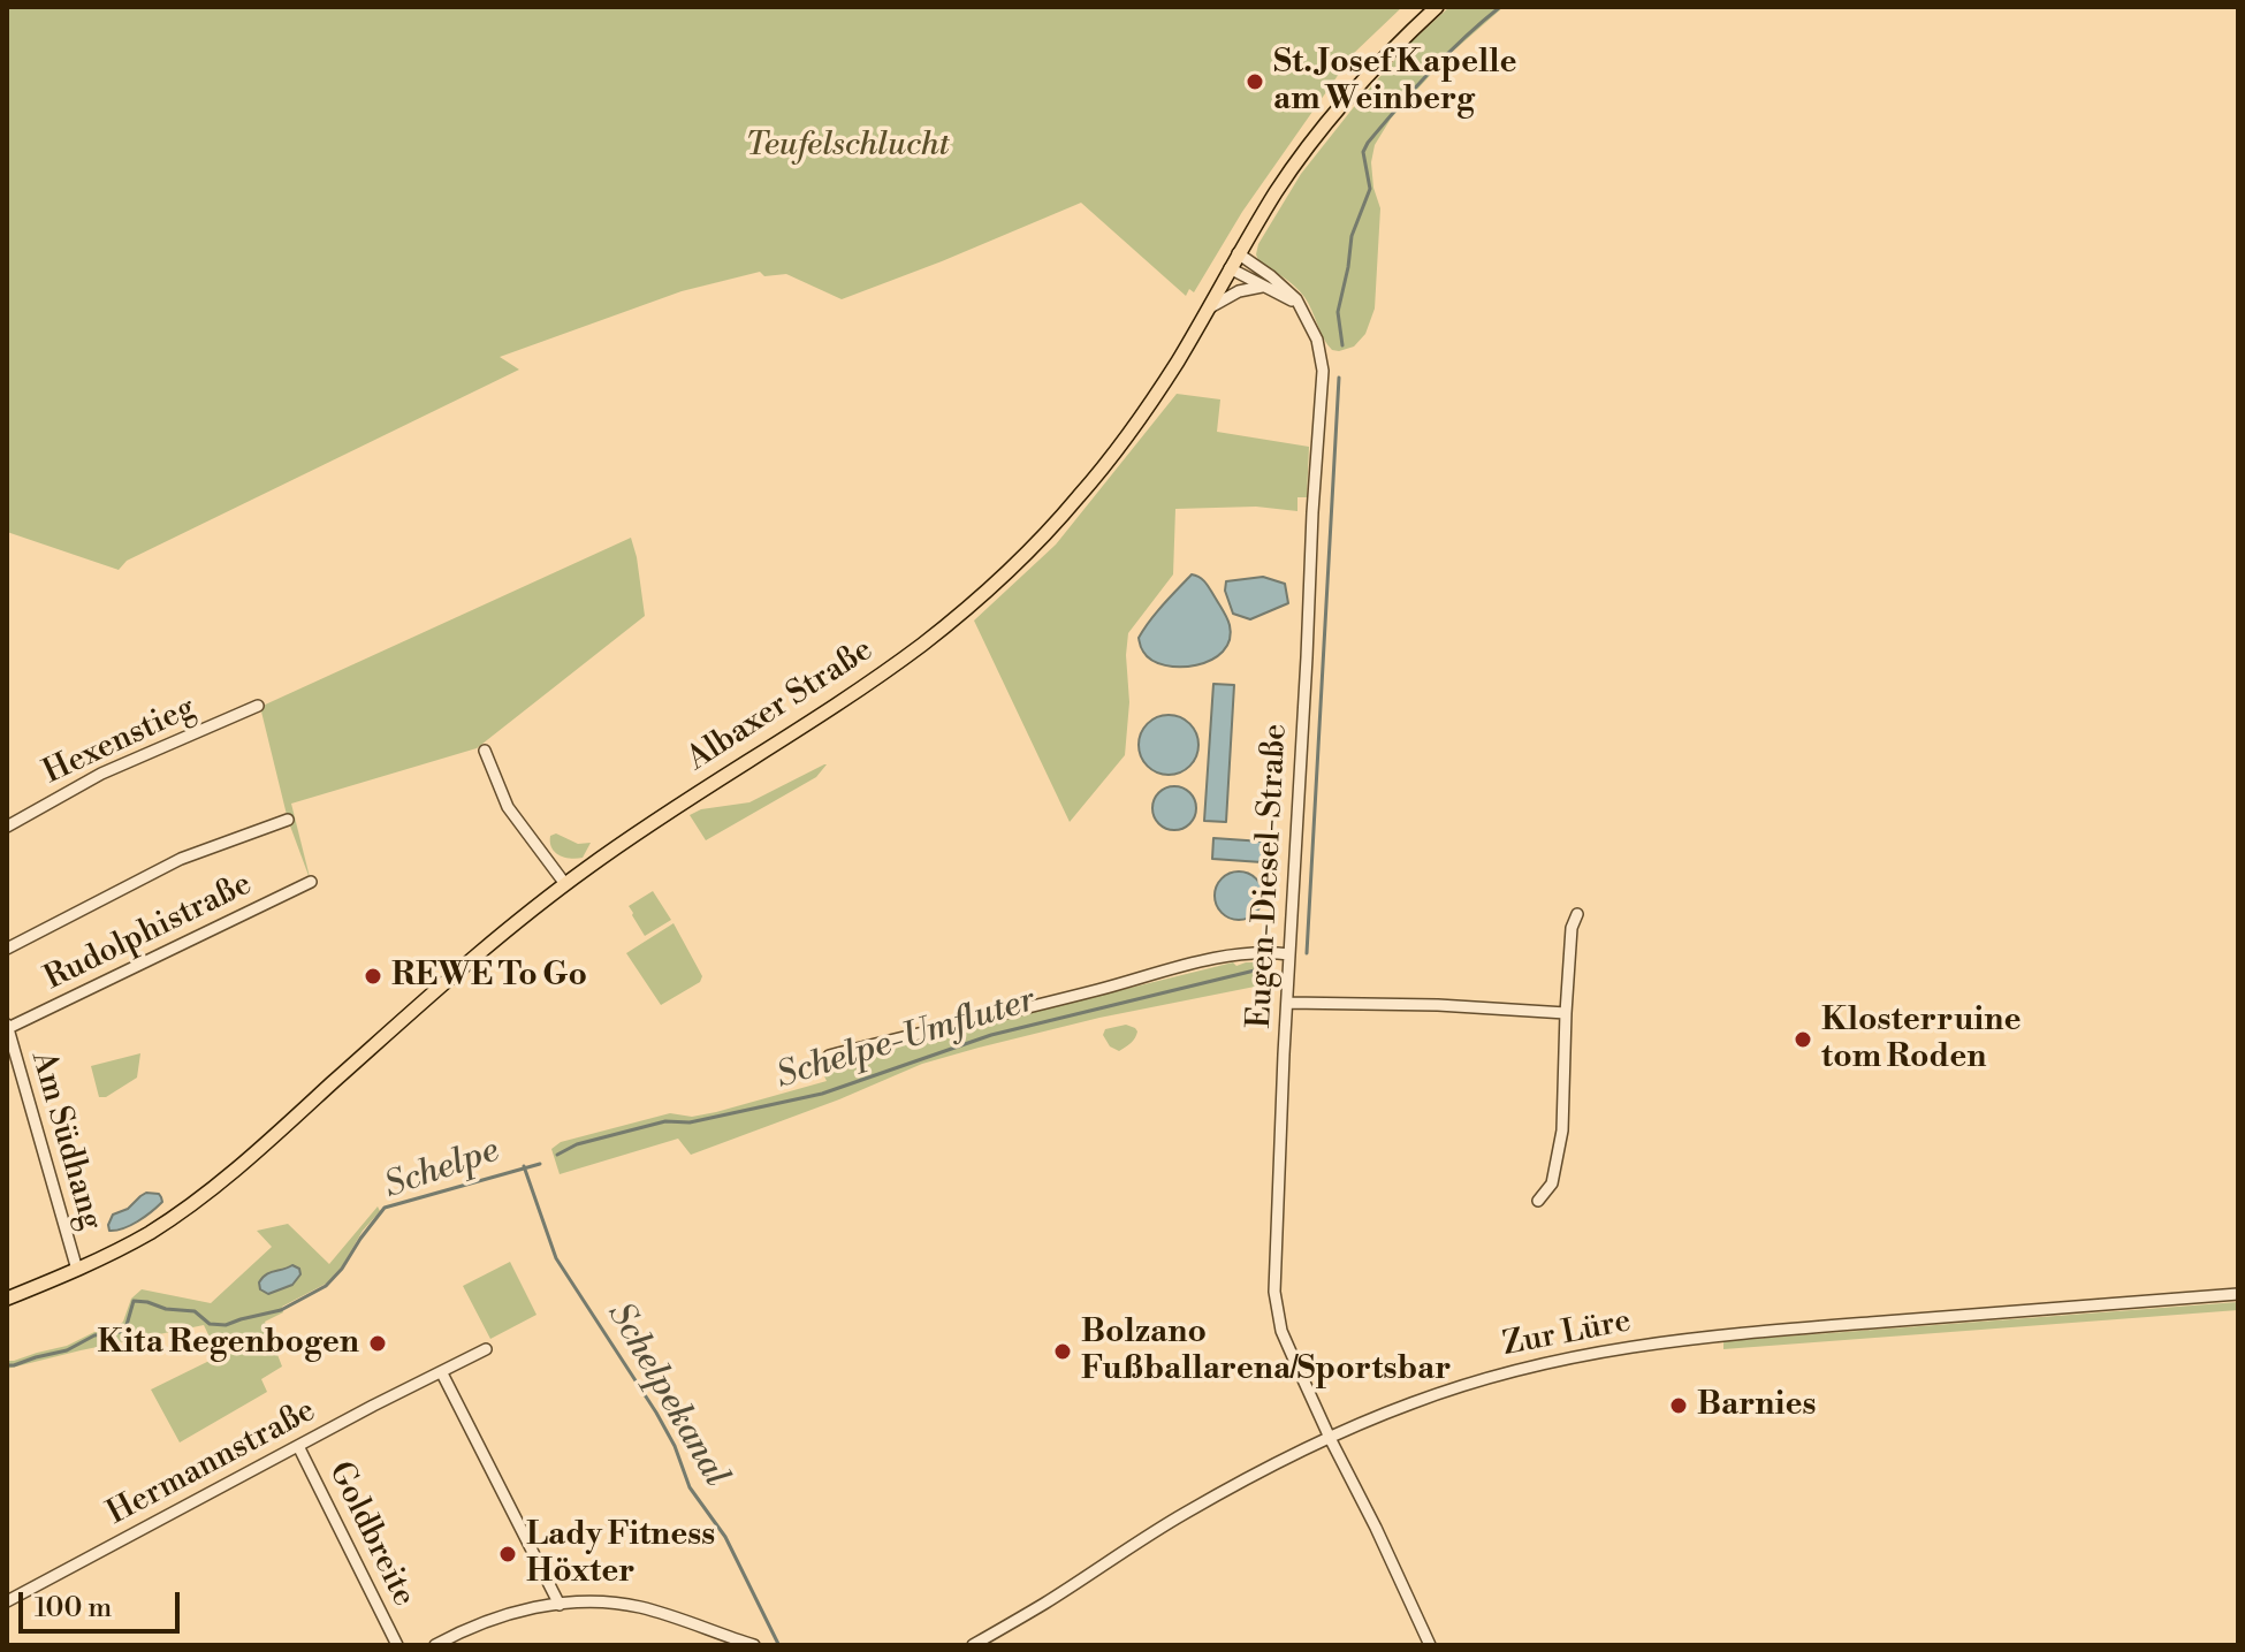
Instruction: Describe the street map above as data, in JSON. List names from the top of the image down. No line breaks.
{"streets":{"main road":["Albaxer Straße"],"street":["Hexenstieg","Eugen-Diesel-Straße","Rudolphistraße","Am Südhang","Zur Lüre","Hermannstraße","Goldbreite"]},"crossings":[["Albaxer Straße","Eugen-Diesel-Straße"],["Albaxer Straße","Am Südhang"],["Eugen-Diesel-Straße","Zur Lüre"],["Rudolphistraße","Am Südhang"],["Hermannstraße","Goldbreite"]],"water":["Schelpe-Umfluter","Schelpe","Schelpekanal"],"parks":["Teufelschlucht"],"places":["St. Josef Kapelle am Weinberg","REWE To Go","Klosterruine tom Roden","Kita Regenbogen","Bolzano Fußballarena/Sportsbar","Barnies","Lady Fitness Höxter"],"scale_bar":"100 m"}
